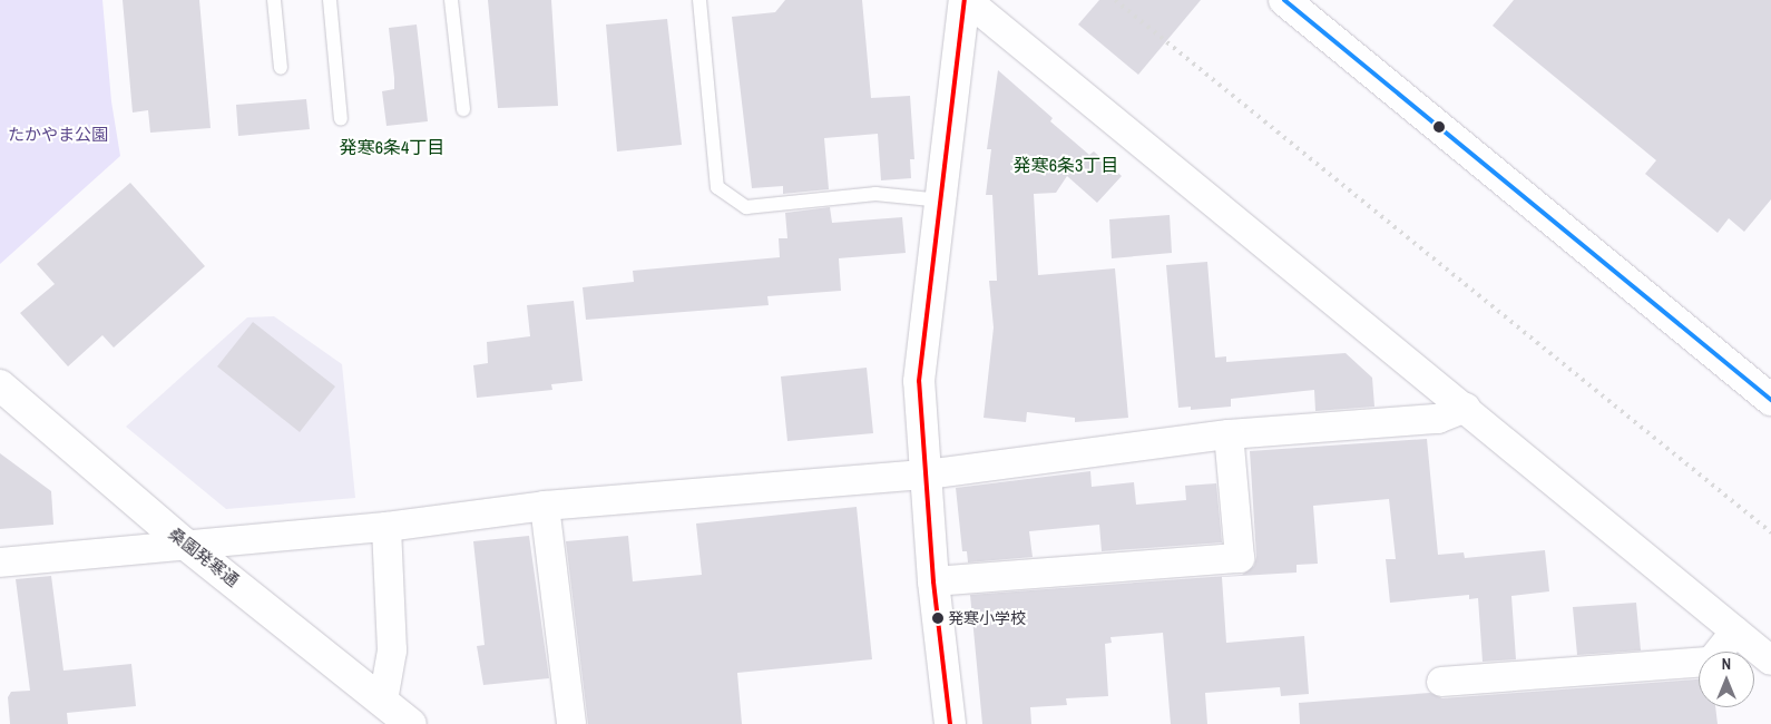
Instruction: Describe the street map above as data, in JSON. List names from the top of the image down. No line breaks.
{"streets":{"street":["桑園発寒通"]},"districts":["発寒6条4丁目","発寒6条3丁目"],"parks":["たかやま公園"],"places":["発寒小学校"],"north":"top"}
